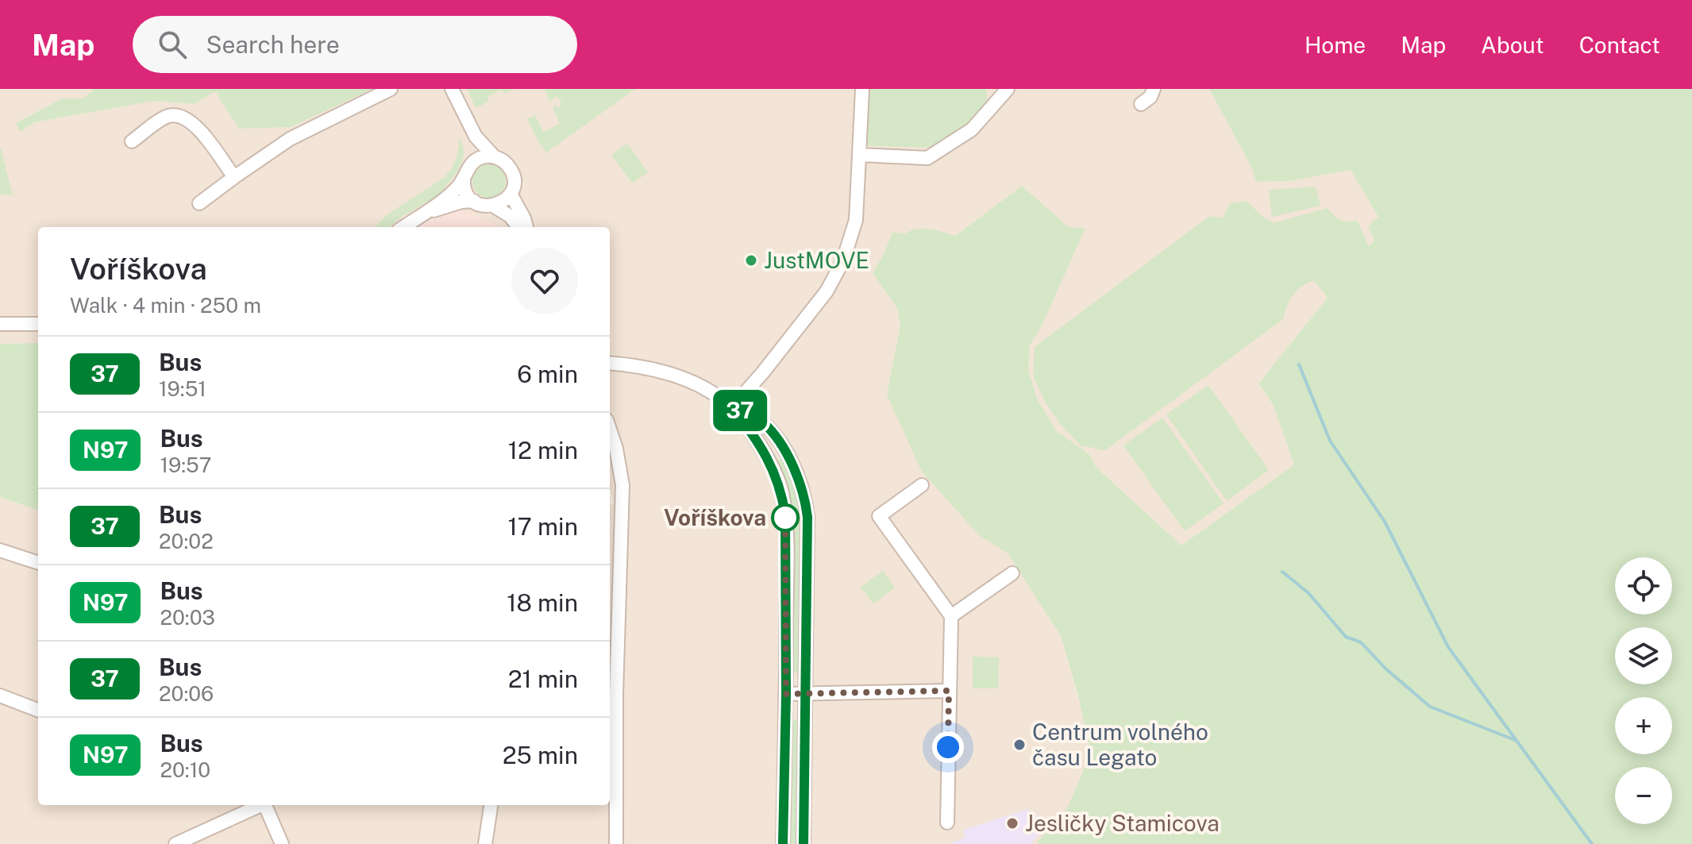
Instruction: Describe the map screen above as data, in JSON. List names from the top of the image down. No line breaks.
{"places":["JustMOVE","Voříškova","Centrum volného času Legato","Jesličky Stamicova"],"lines":["bus line 37"],"page":{"header":"Map","search":"Search here","nav":["Home","Map","About","Contact"],"on_map":"37","heading":["Voříškova","Walk · 4 min · 250 m"],"list":[{"mark":"37","name":"Bus","note":"19:51","value":"6 min"},{"mark":"N97","name":"Bus","note":"19:57","value":"12 min"},{"mark":"37","name":"Bus","note":"20:02","value":"17 min"},{"mark":"N97","name":"Bus","note":"20:03","value":"18 min"},{"mark":"37","name":"Bus","note":"20:06","value":"21 min"},{"mark":"N97","name":"Bus","note":"20:10","value":"25 min"}],"map_buttons":["+","−"]}}
